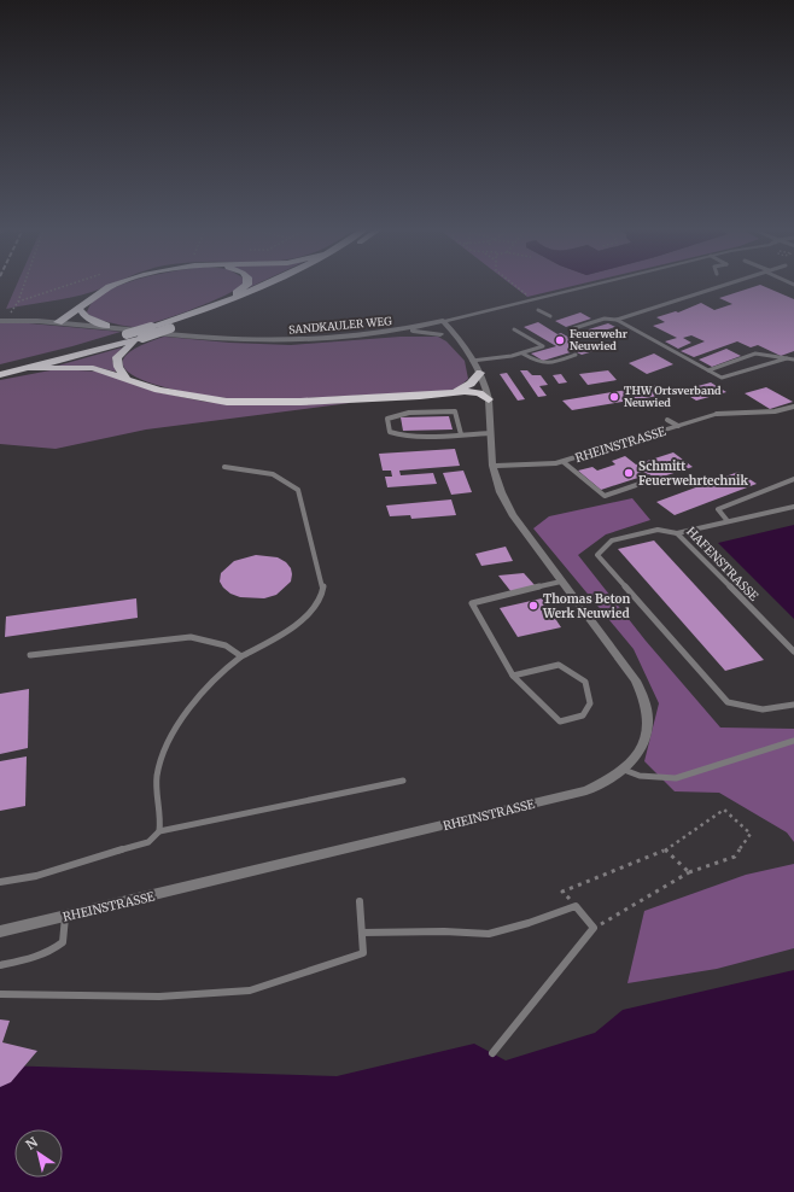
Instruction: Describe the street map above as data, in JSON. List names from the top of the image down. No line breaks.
{"streets":{"street":["SANDKAULER WEG","RHEINSTRASSE"],"lane":["HAFENSTRASSE"]},"crossings":[["SANDKAULER WEG","RHEINSTRASSE"]],"places":["Feuerwehr Neuwied","THW Ortsverband Neuwied","Schmitt Feuerwehrtechnik","Thomas Beton Werk Neuwied"],"north":"top left"}
